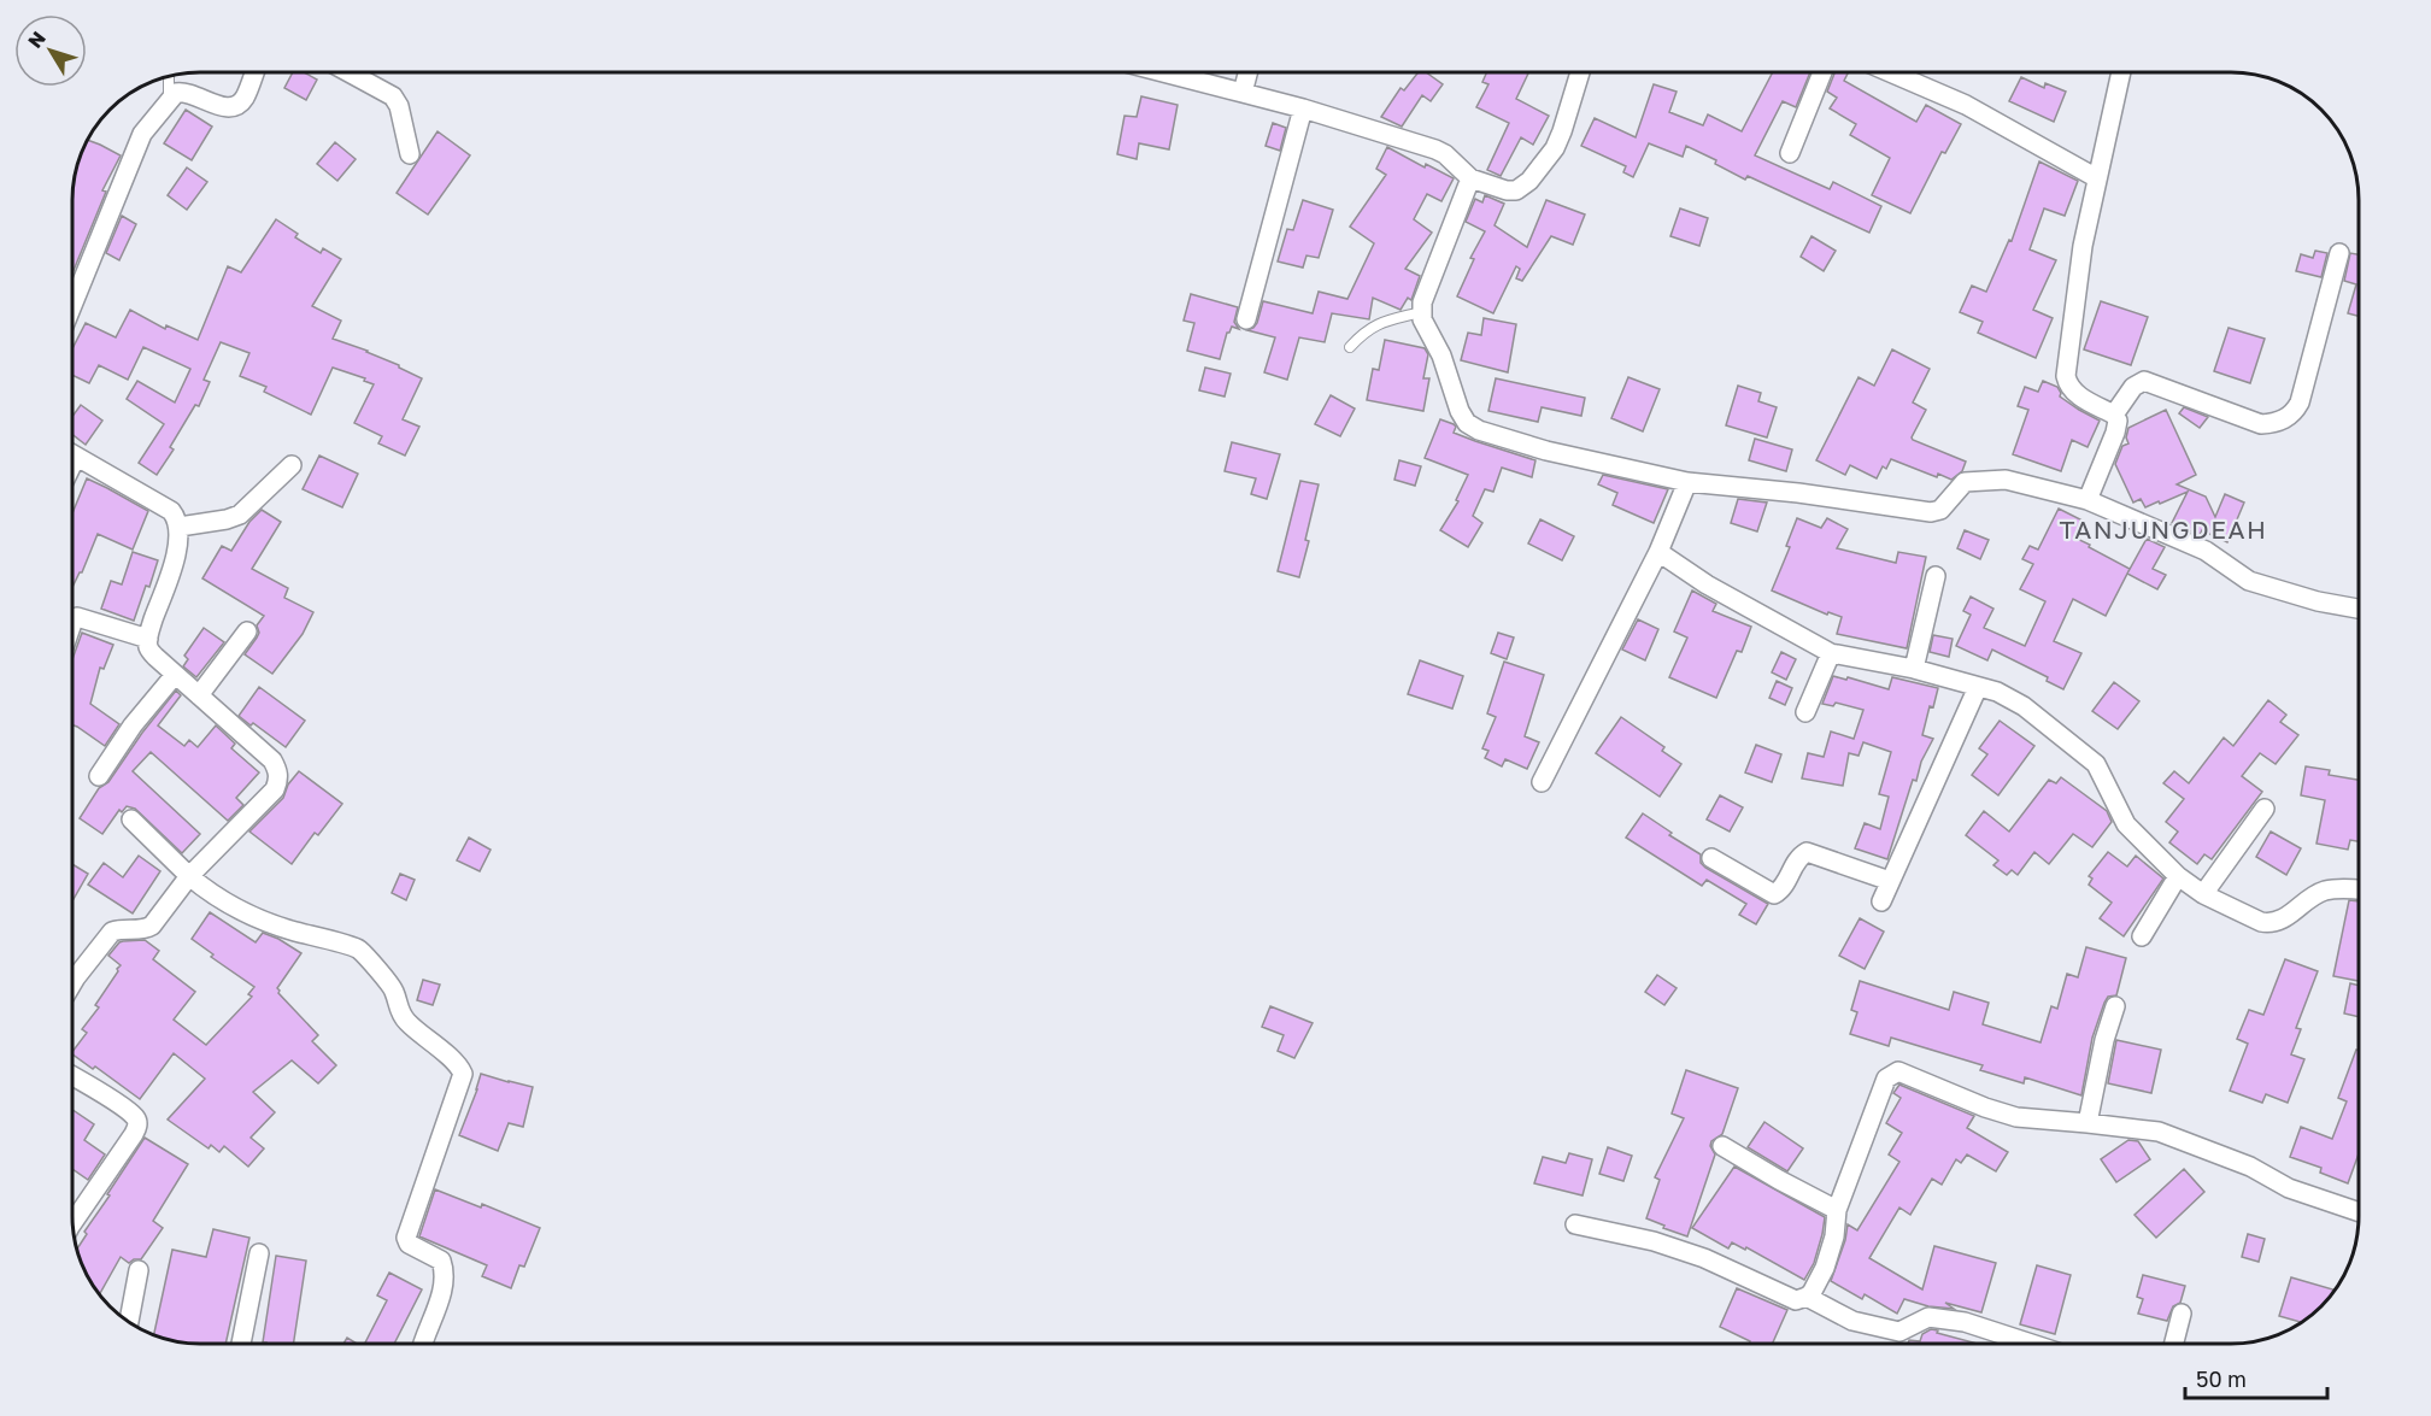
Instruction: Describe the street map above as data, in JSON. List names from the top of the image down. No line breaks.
{"districts":["TANJUNGDEAH"],"scale_bar":"50 m","north":"top left"}
